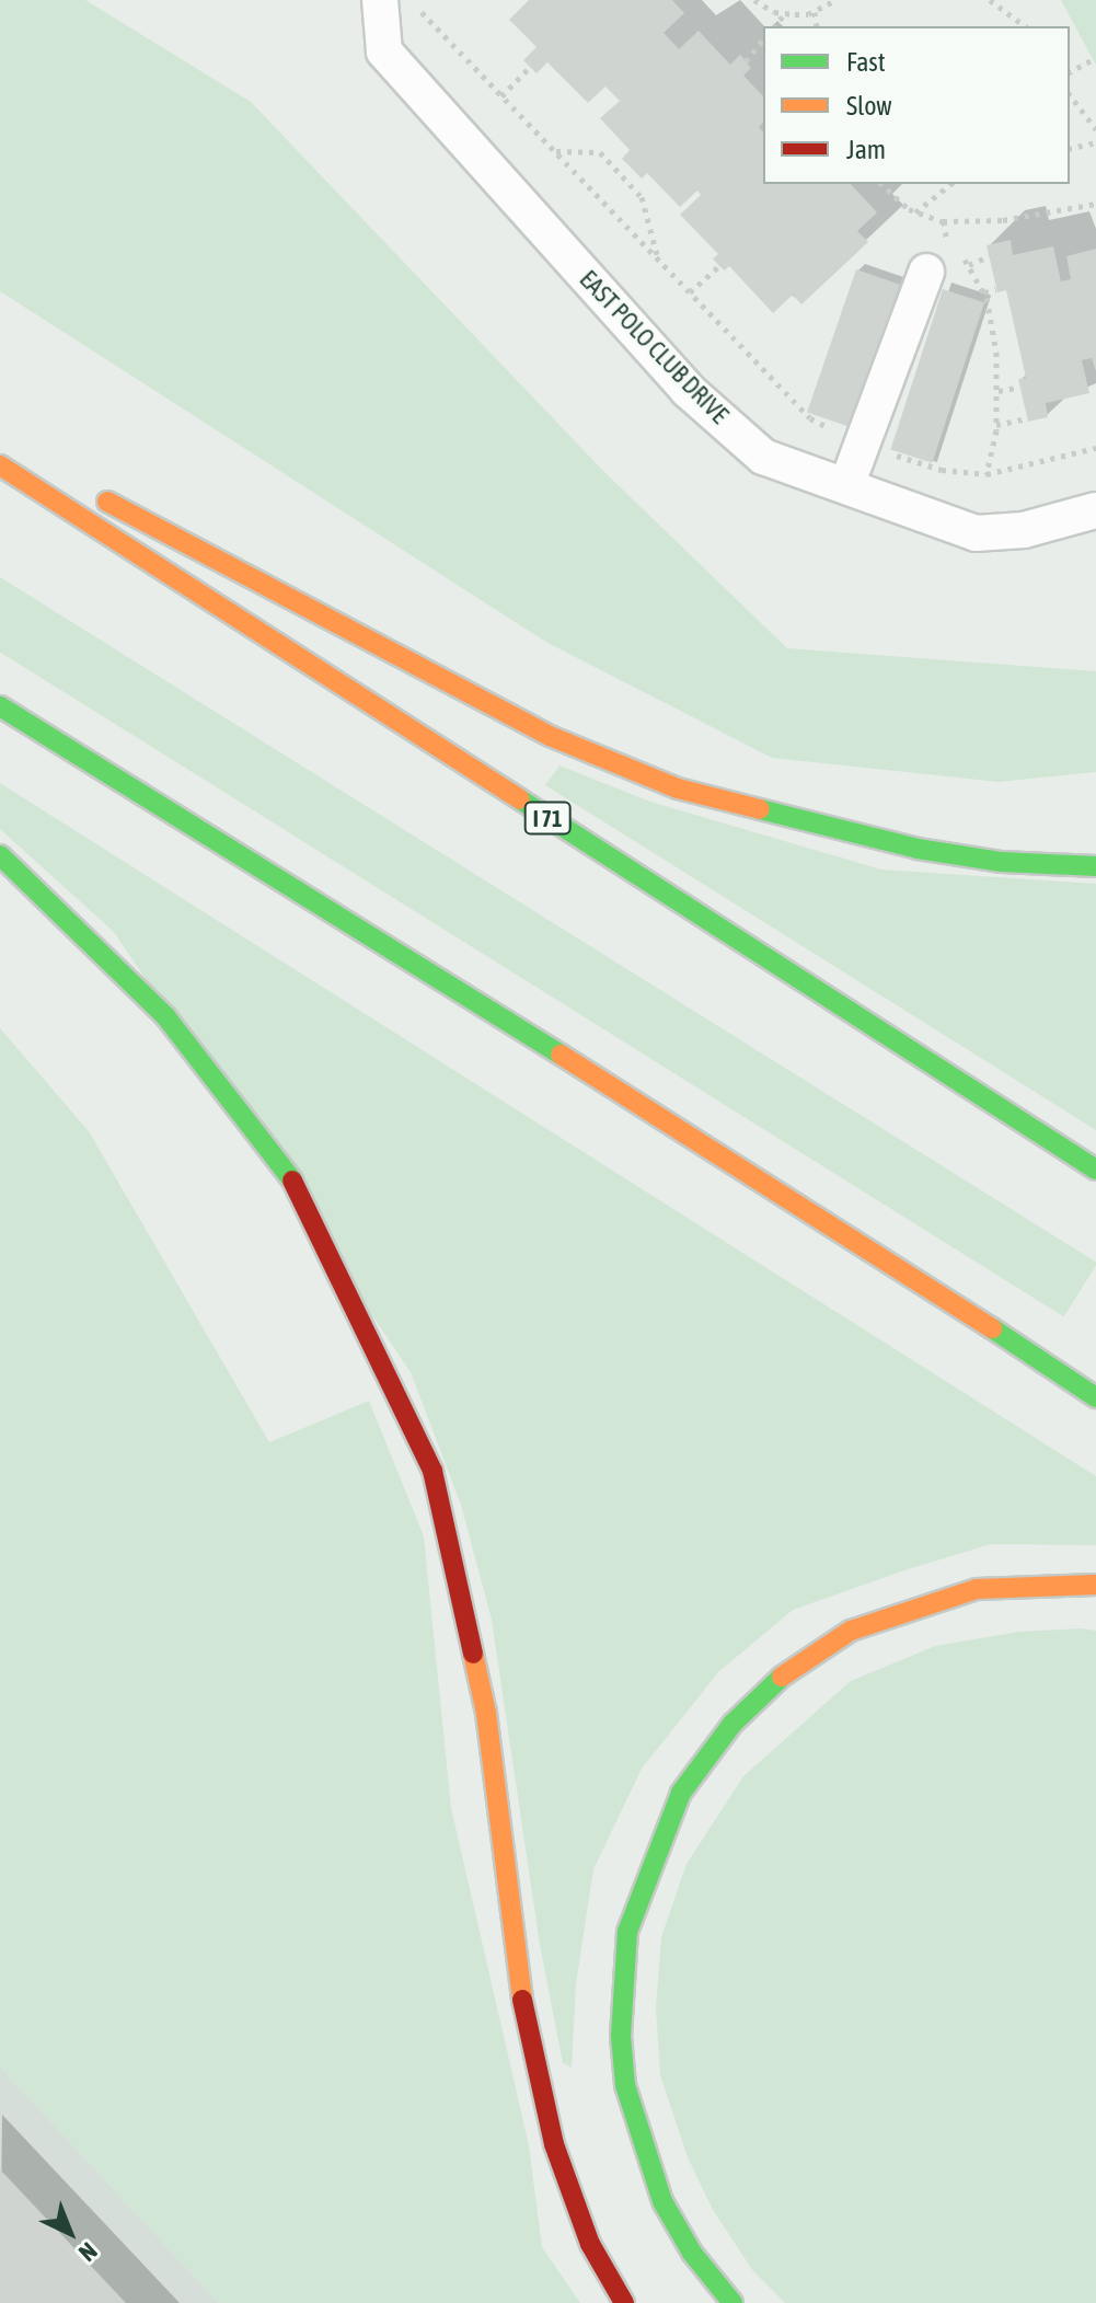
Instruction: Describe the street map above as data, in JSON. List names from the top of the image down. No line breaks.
{"streets":{"highway":["I 71"],"street":["EAST POLO CLUB DRIVE"]},"legend":["Fast","Slow","Jam"],"north":"bottom right"}
